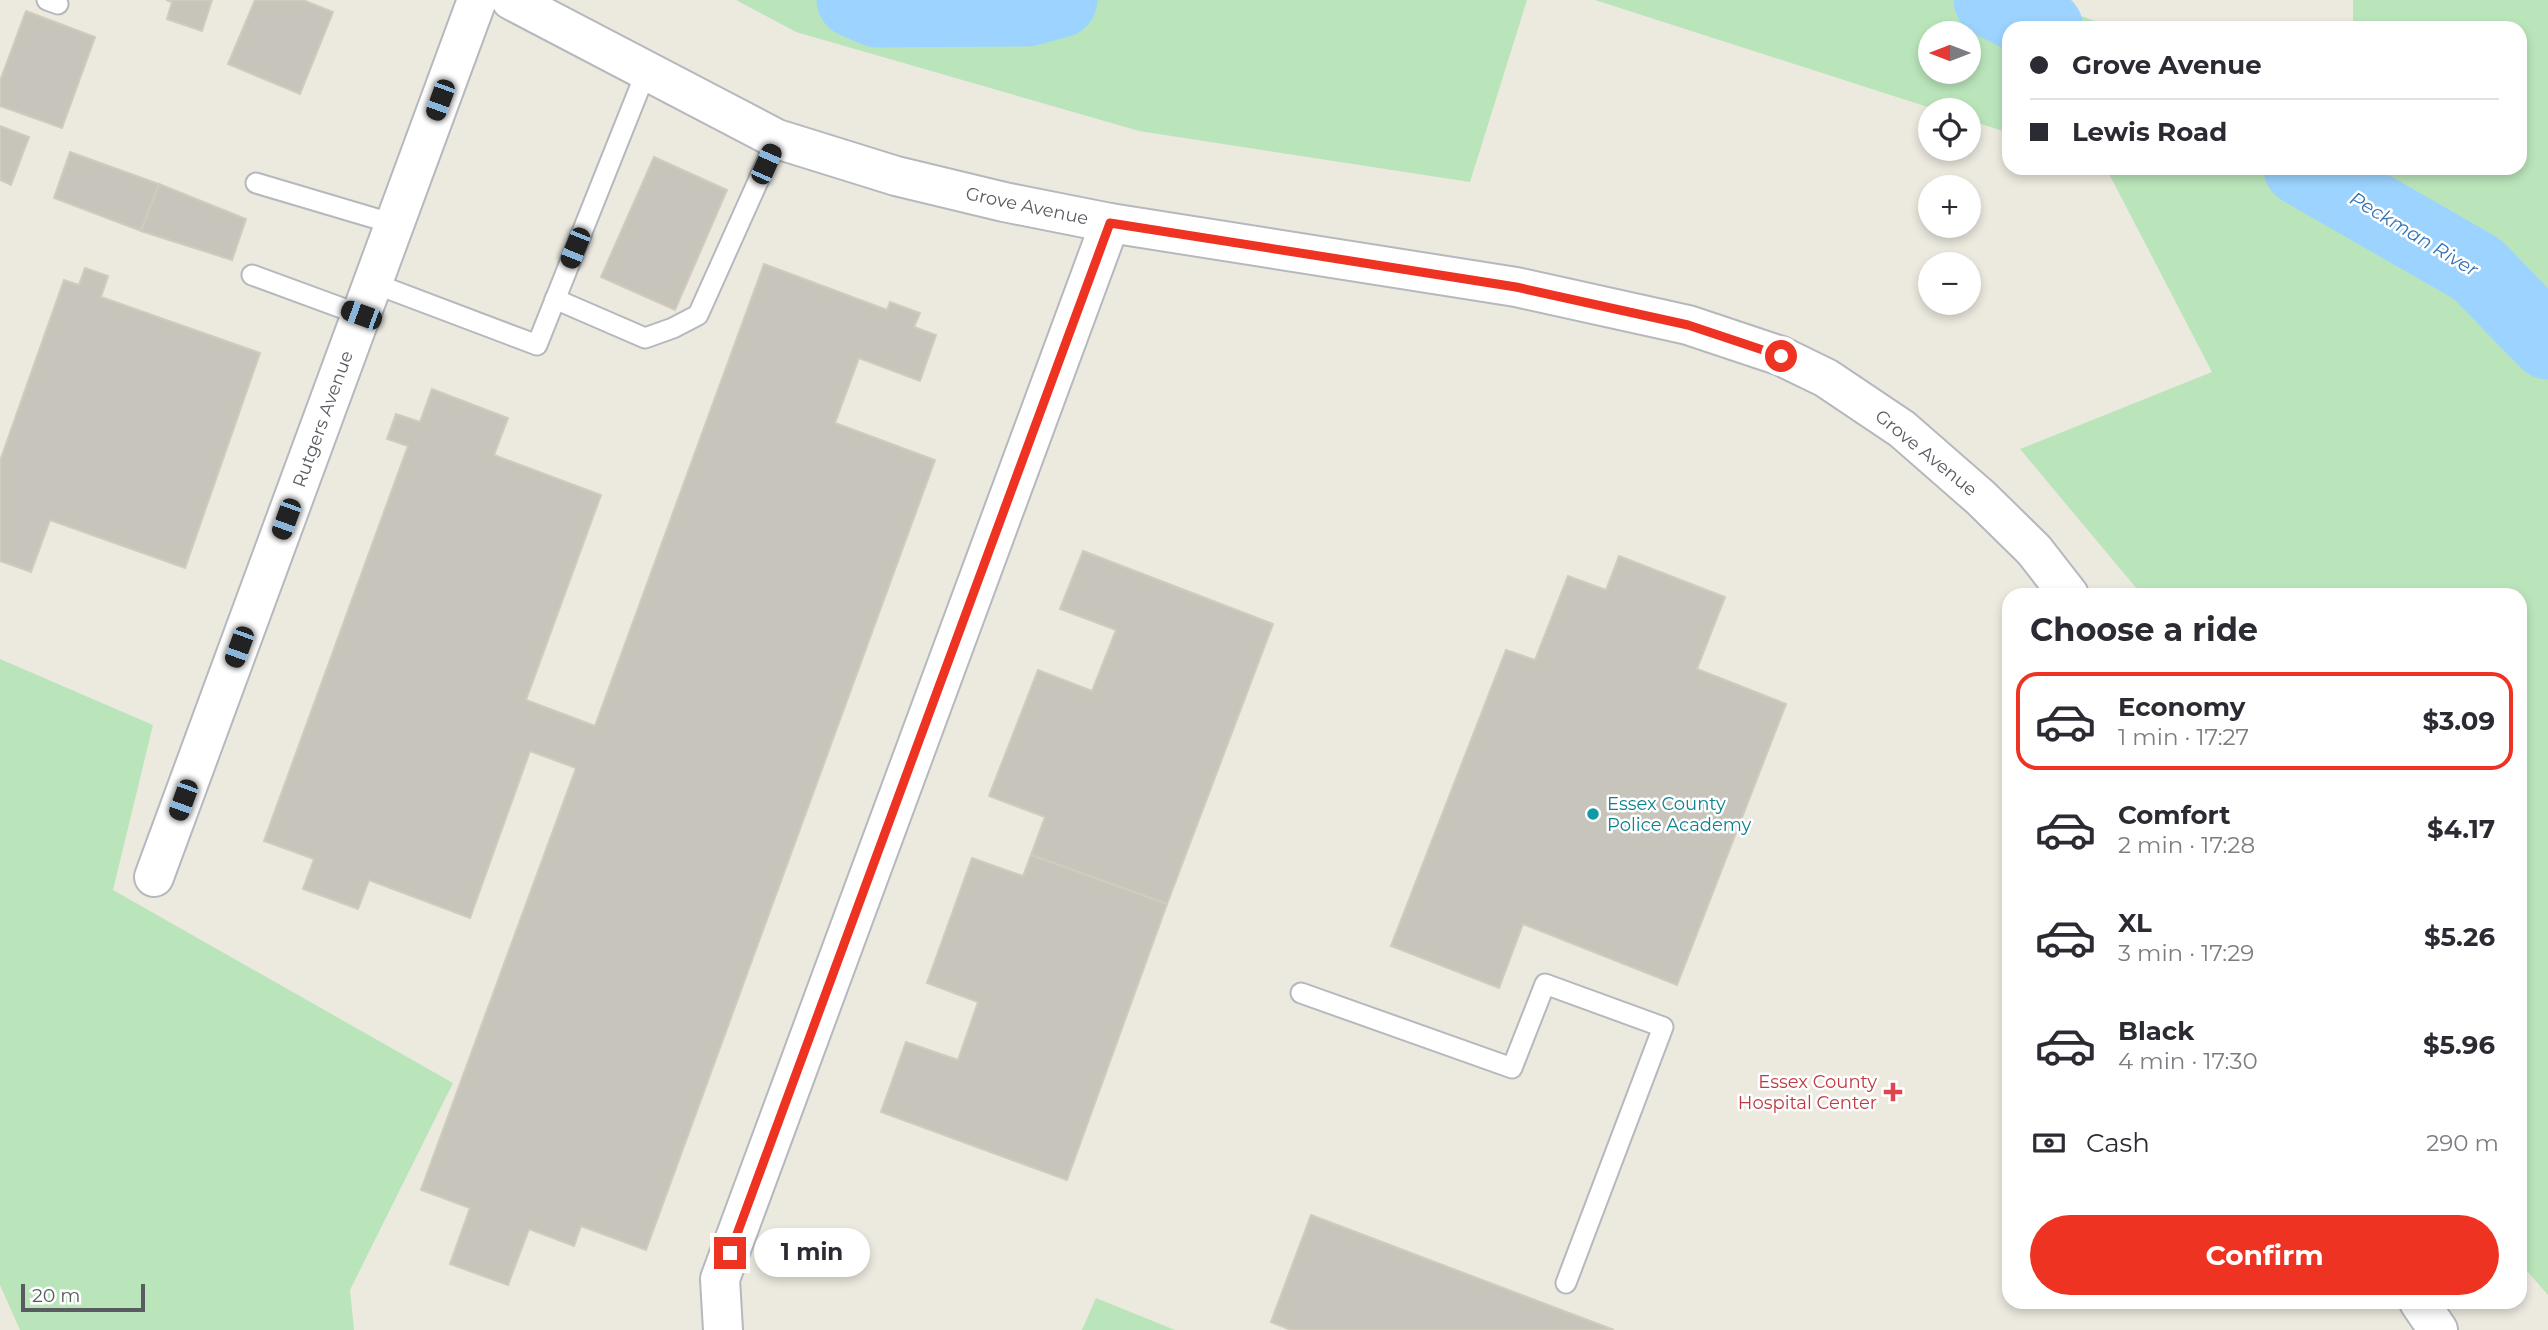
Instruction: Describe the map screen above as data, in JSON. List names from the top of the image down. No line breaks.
{"streets":{"street":["Grove Avenue","Rutgers Avenue"]},"water":["Peckman River"],"places":{"other":["Essex County Police Academy"],"health":["Essex County Hospital Center"]},"scale_bar":"20 m","north":"left","page":{"map_buttons":["+","−"],"banner":["Grove Avenue","Lewis Road"],"heading":"Choose a ride","list":[{"name":"Economy","note":"1 min · 17:27","value":"$3.09"},{"name":"Comfort","note":"2 min · 17:28","value":"$4.17"},{"name":"XL","note":"3 min · 17:29","value":"$5.26"},{"name":"Black","note":"4 min · 17:30","value":"$5.96"}],"pay":["Cash","290 m"],"buttons":"Confirm","bubble":"1 min","scale":"20 m"}}
